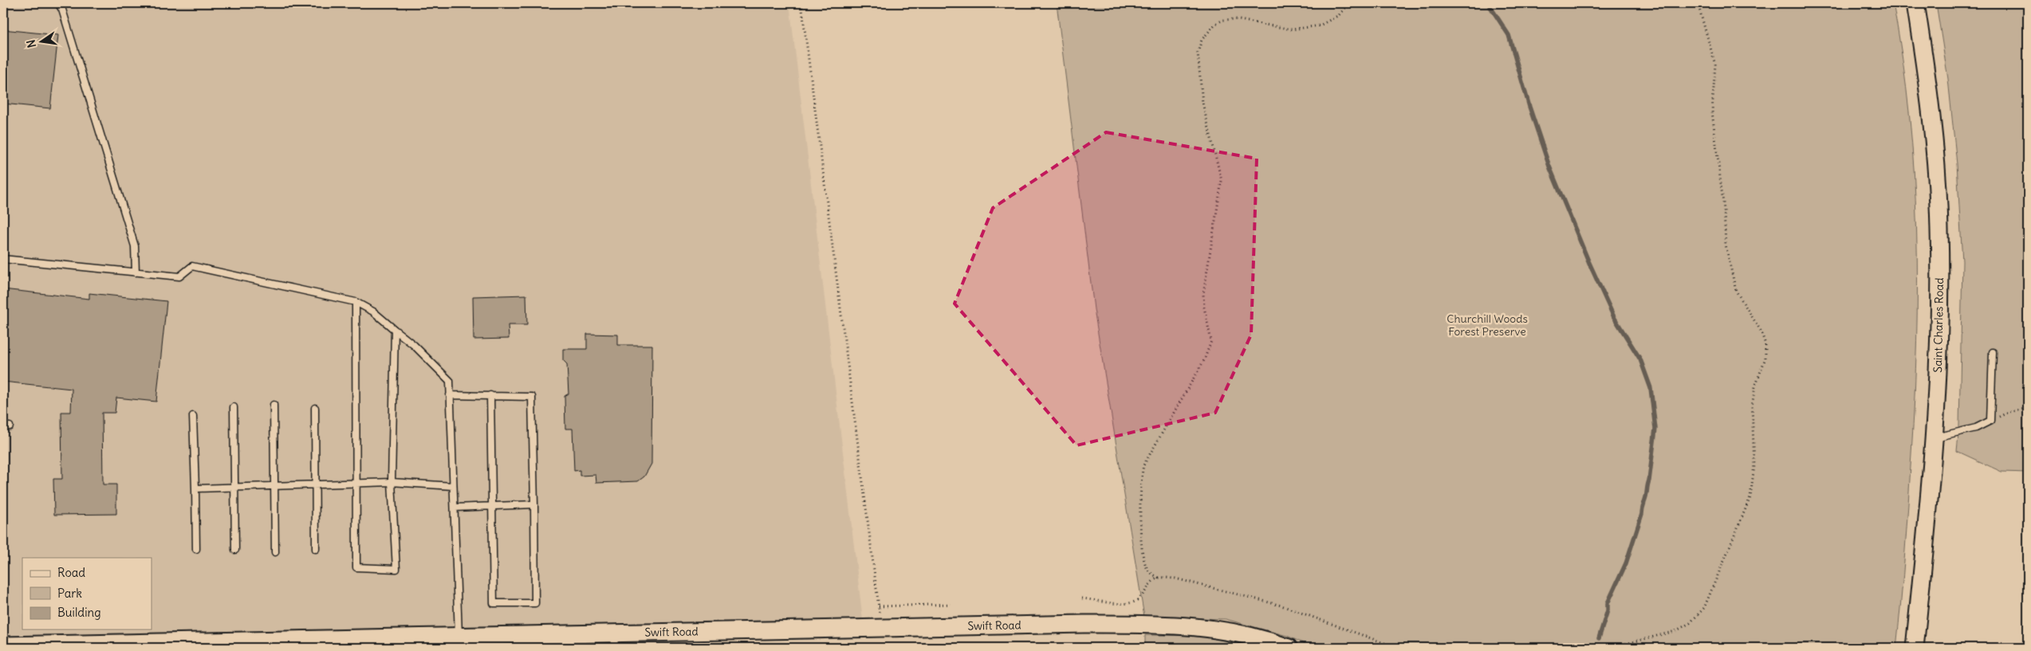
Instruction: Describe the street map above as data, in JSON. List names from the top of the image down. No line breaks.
{"streets":{"street":["Saint Charles Road","Swift Road"]},"parks":["Churchill Woods Forest Preserve"],"legend":["Road","Park","Building"],"north":"left"}
